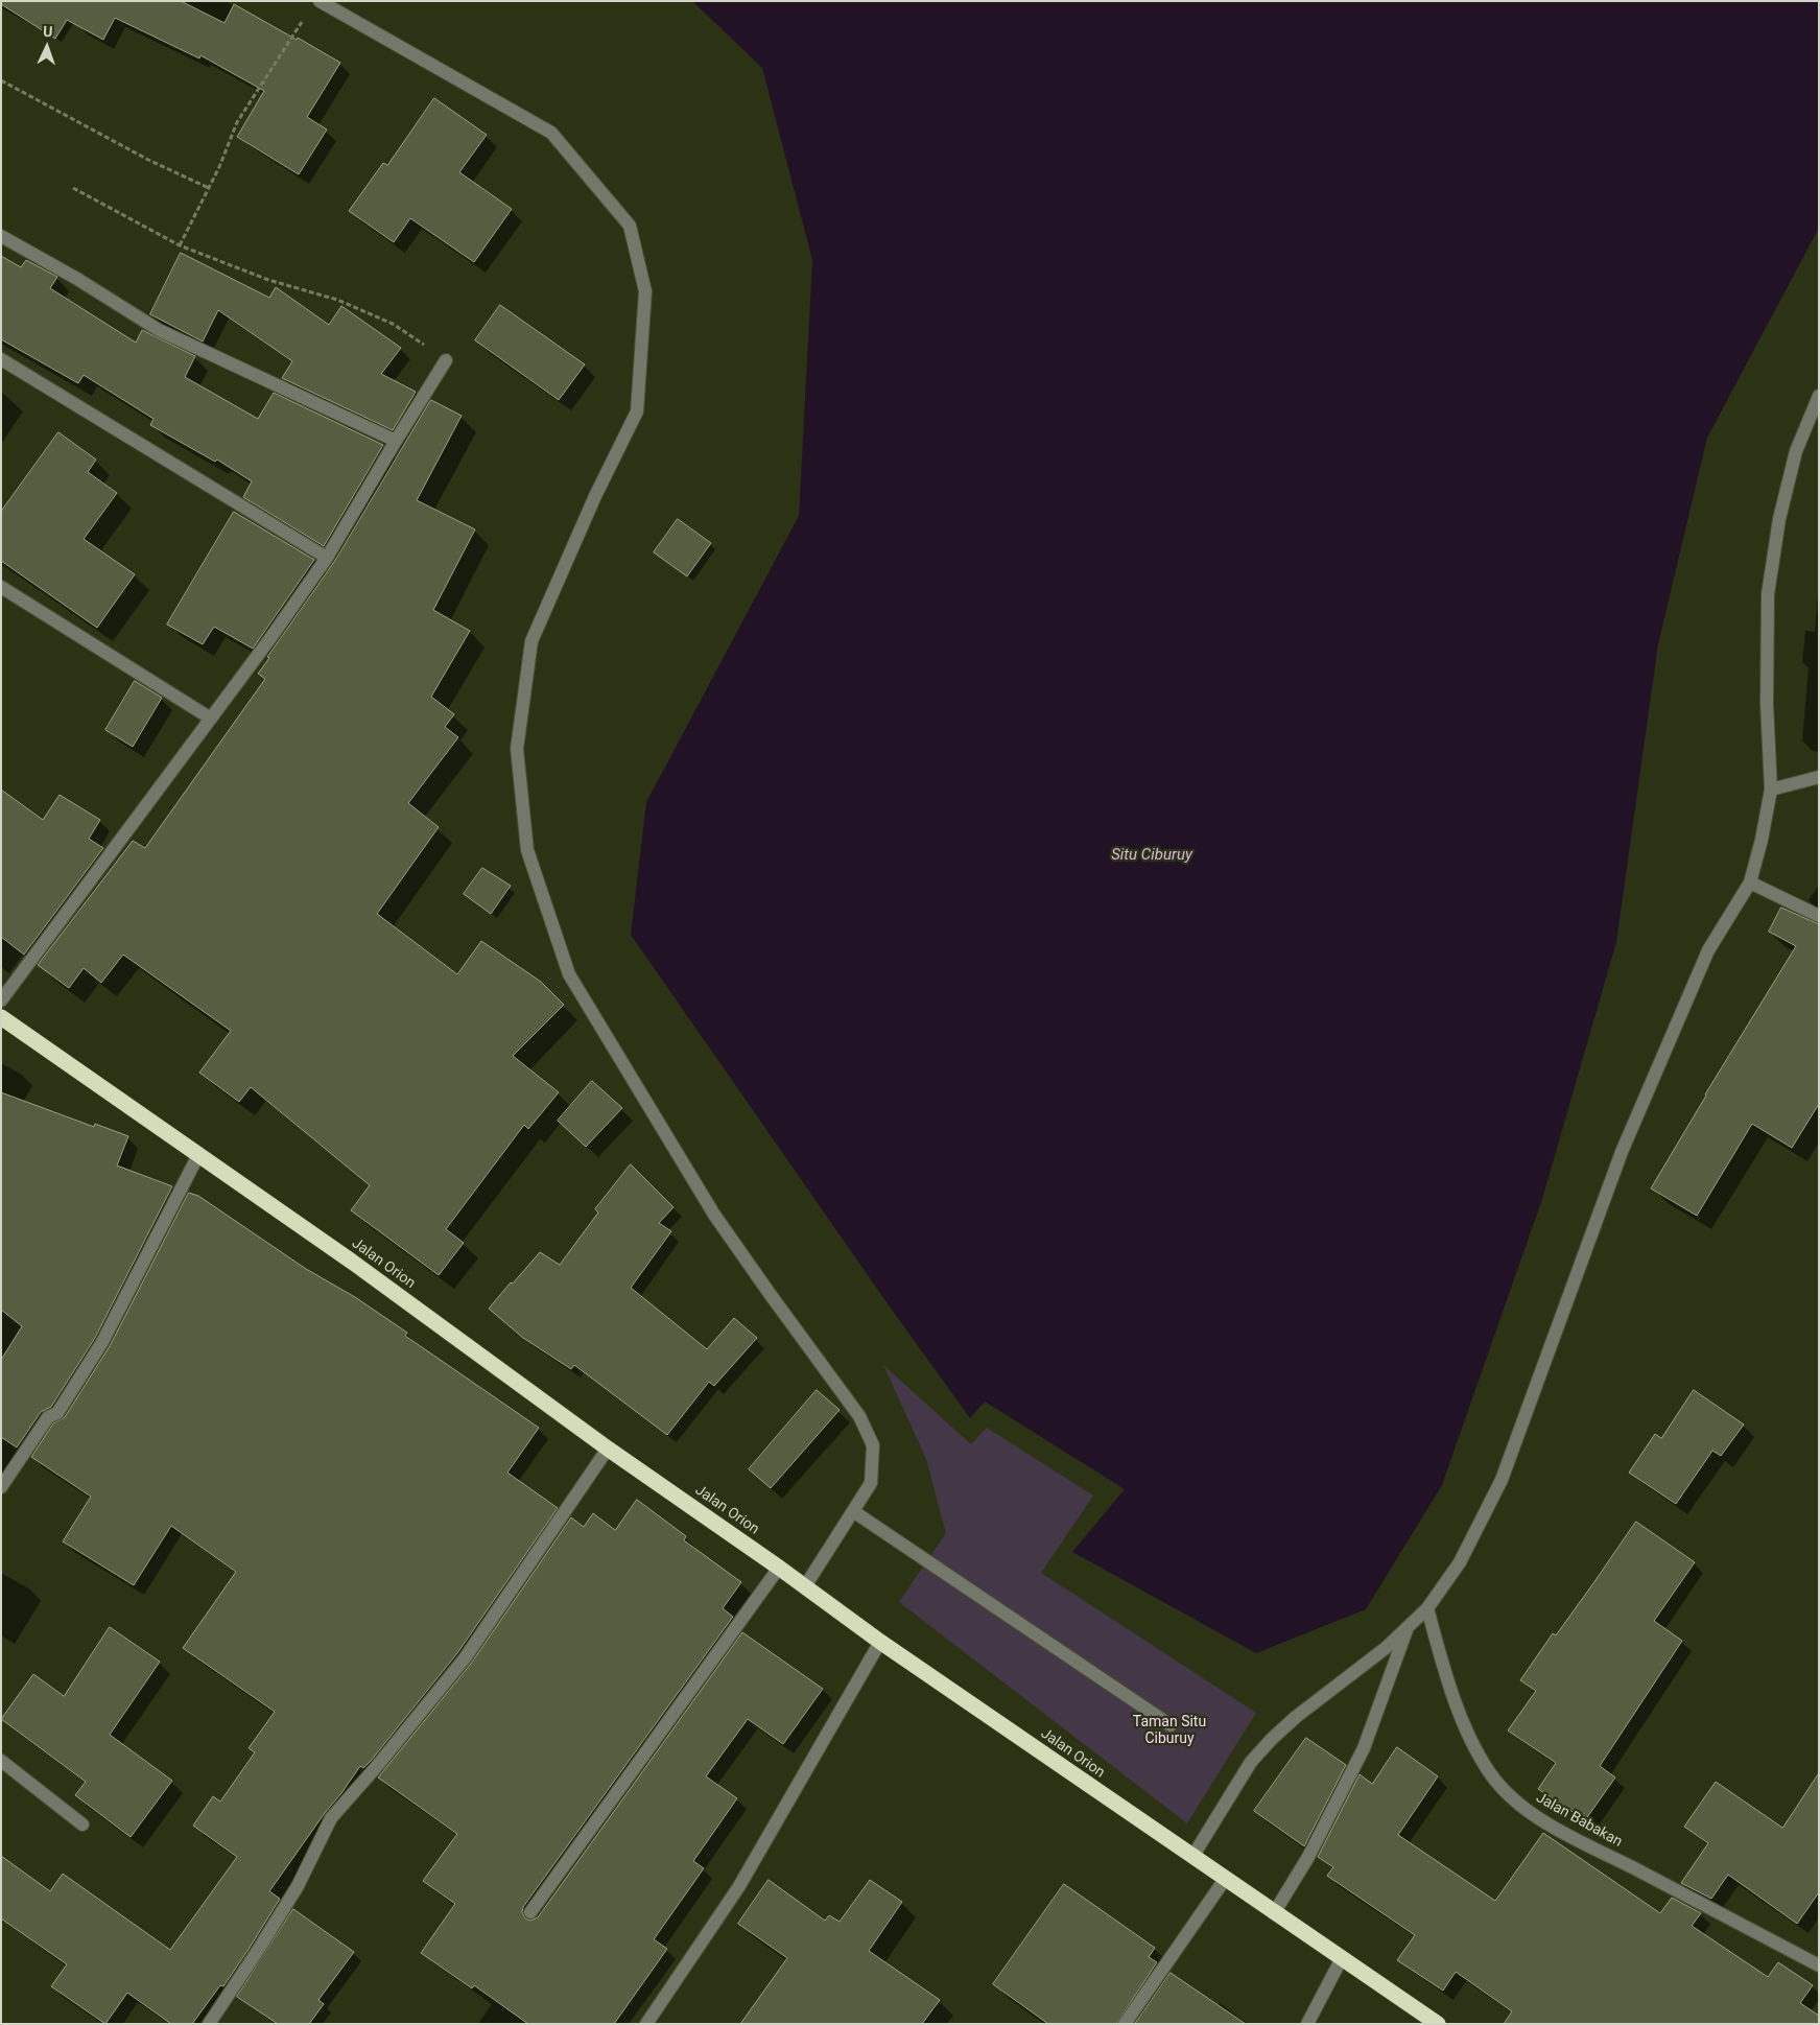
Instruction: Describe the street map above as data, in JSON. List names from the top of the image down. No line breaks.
{"streets":{"highway":["Jalan Orion"],"street":["Jalan Babakan"]},"water":["Situ Ciburuy"],"parks":["Taman Situ Ciburuy"],"north":"top"}
